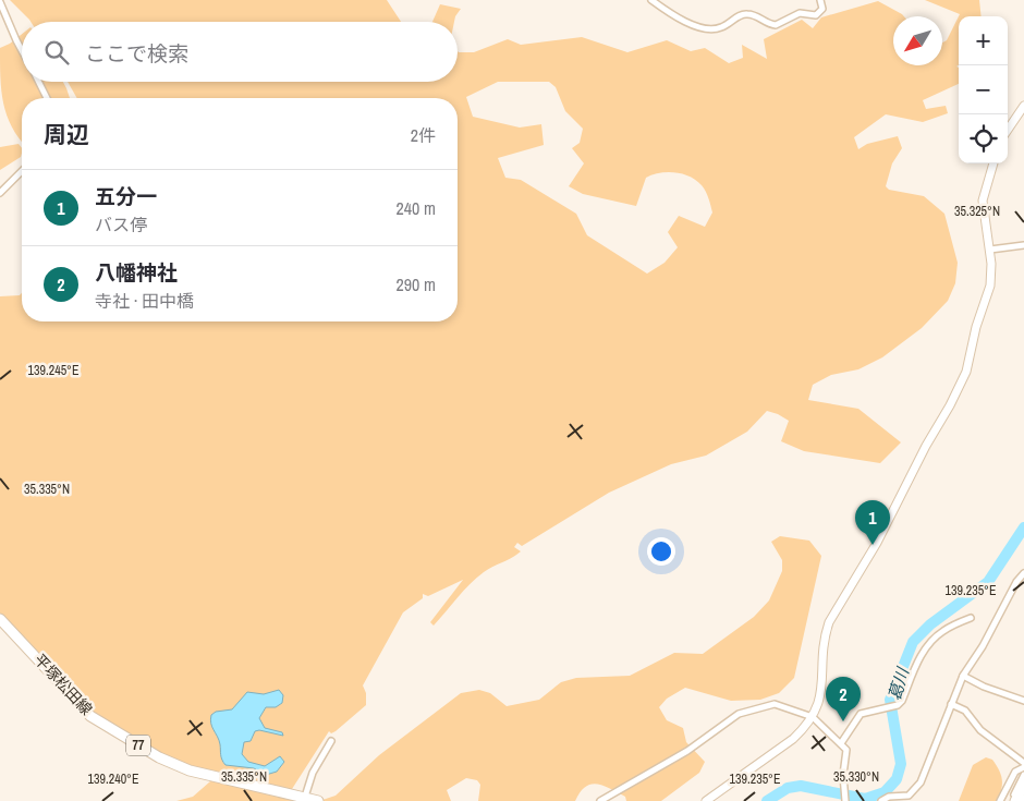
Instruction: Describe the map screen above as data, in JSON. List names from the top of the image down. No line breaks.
{"streets":{"main road":["平塚松田線","77"]},"water":["葛川"],"north":"bottom left","page":{"map_buttons":["+","−"],"search":"ここで検索","heading":["周辺","2件"],"list":[{"mark":"1","name":"五分一","note":"バス停","value":"240 m"},{"mark":"2","name":"八幡神社","note":"寺社 · 田中橋","value":"290 m"}],"pins":["1","2"]},"coordinates":["35.325°N","139.245°E","35.335°N","139.235°E","35.330°N","139.240°E"]}
